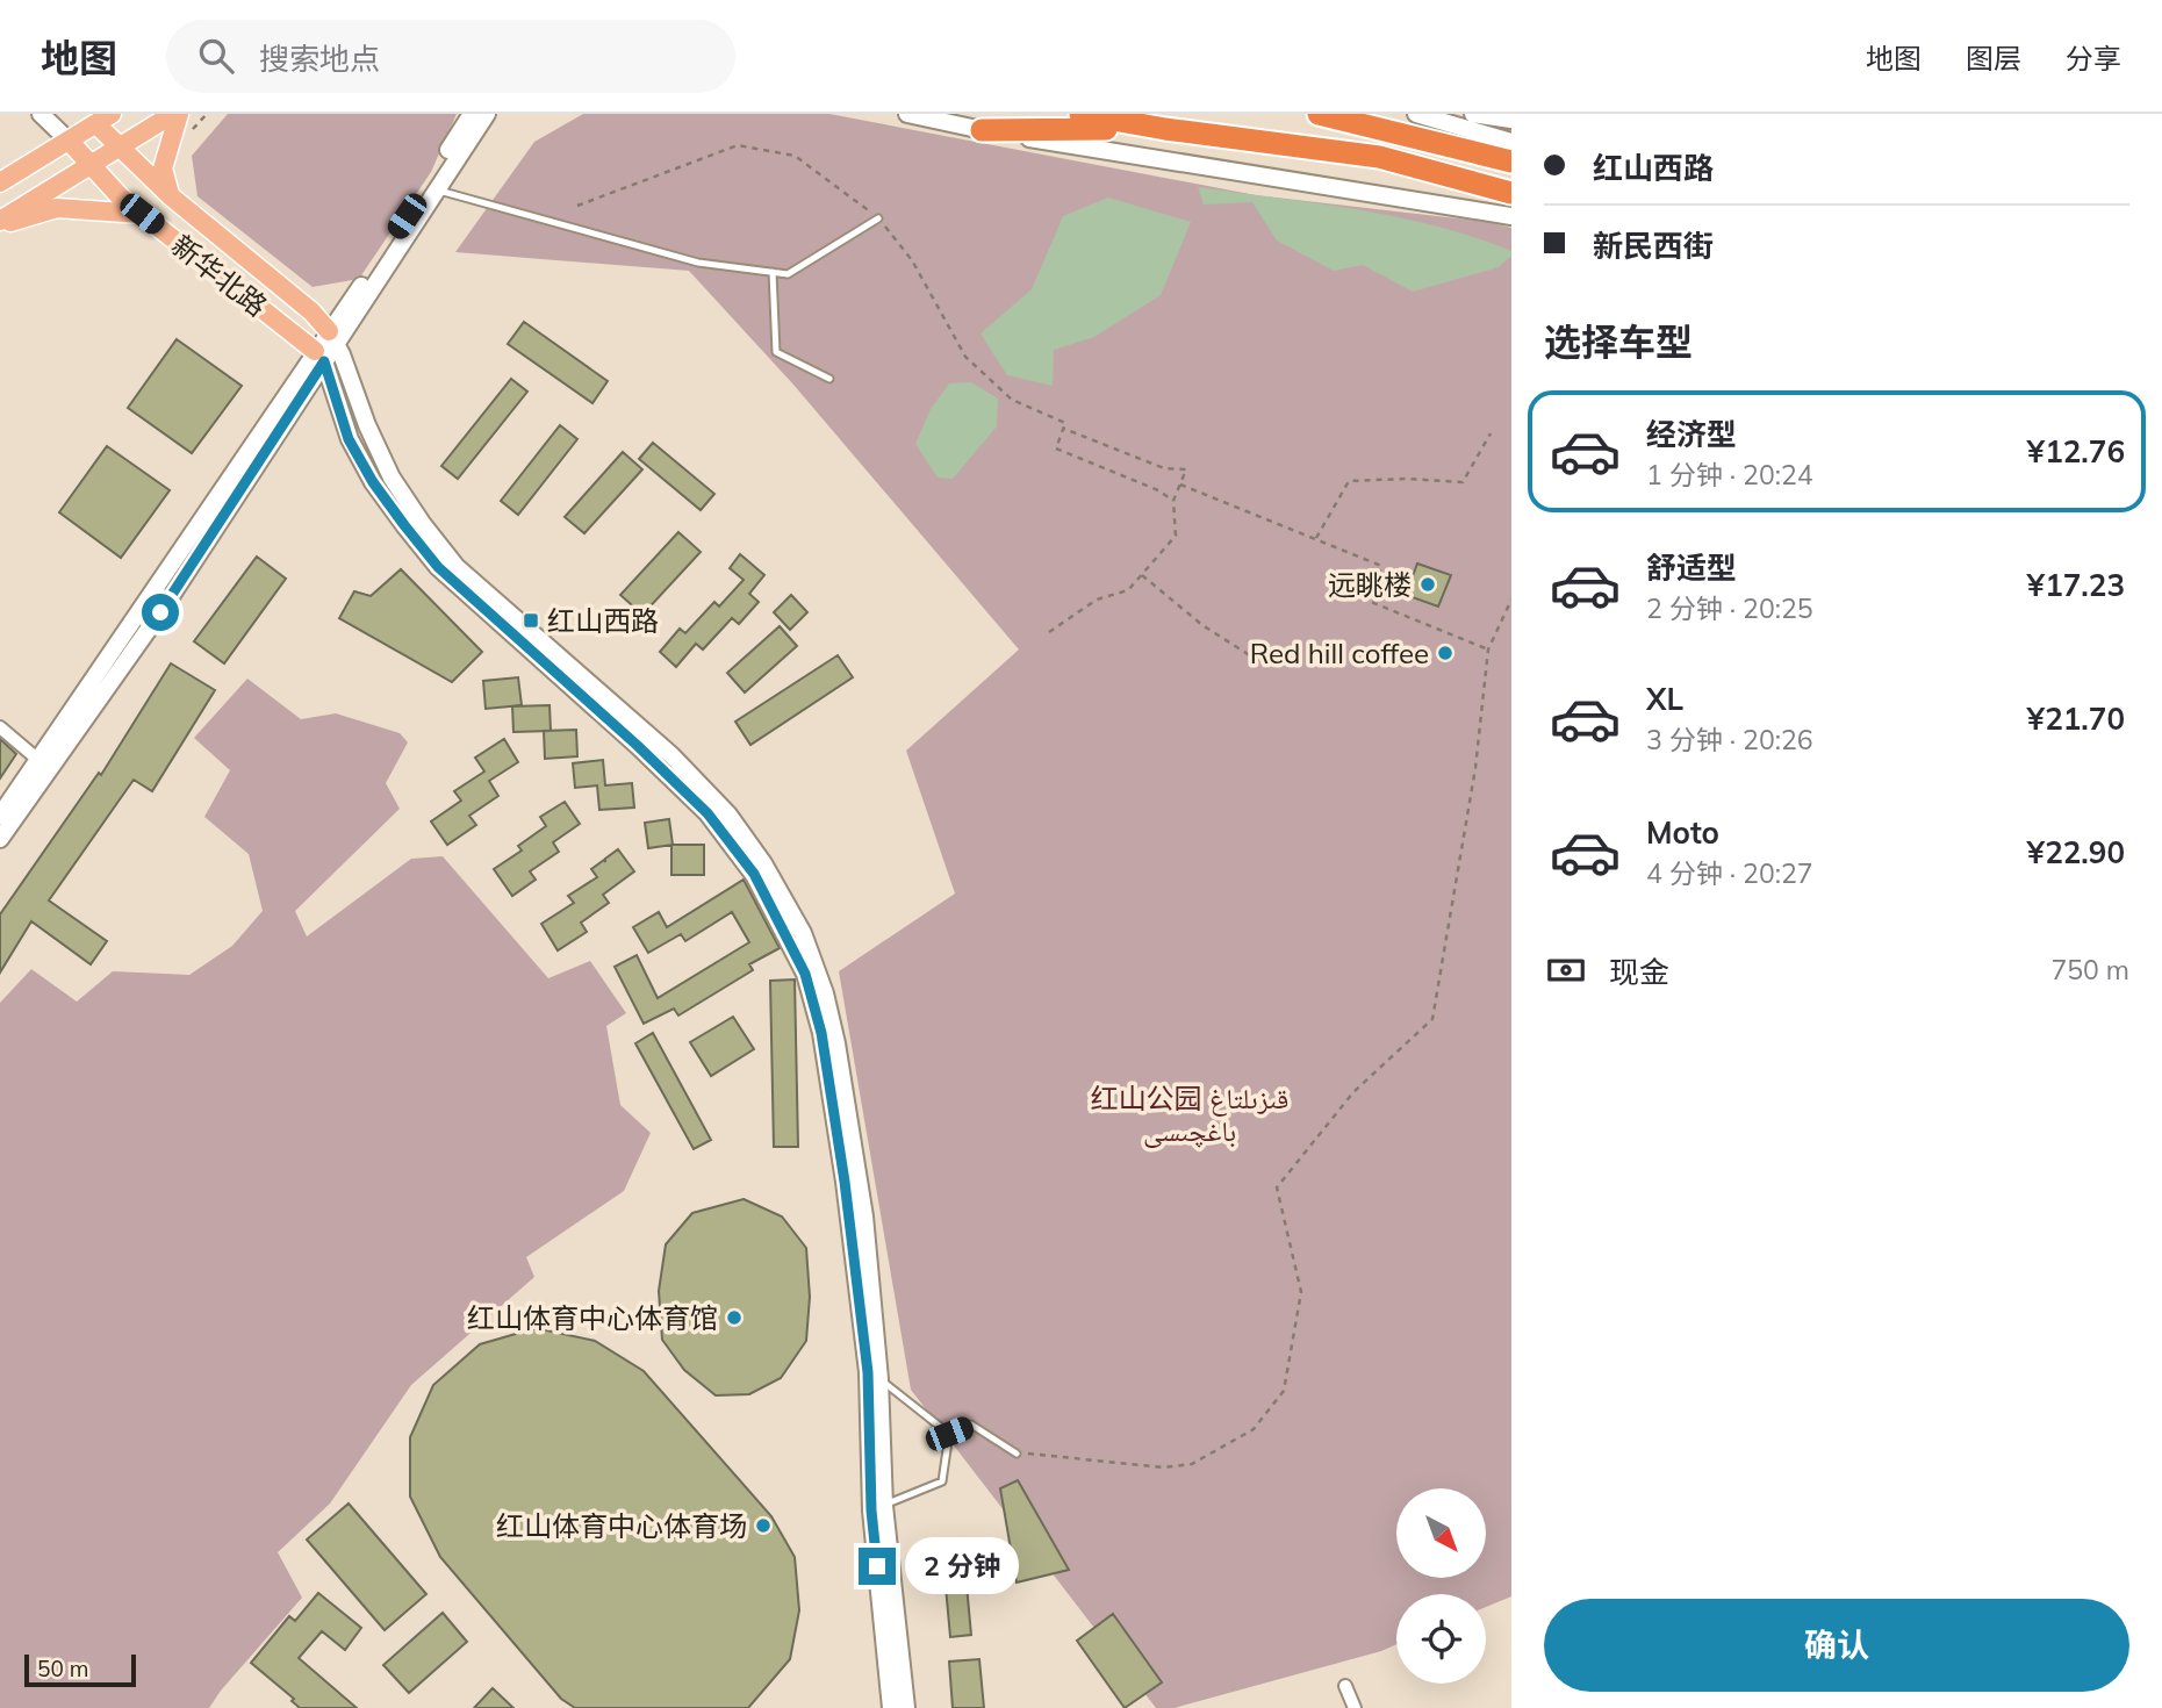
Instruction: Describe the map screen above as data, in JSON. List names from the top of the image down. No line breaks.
{"streets":{"main road":["新华北路"]},"parks":["红山公园 قىزىلتاغ باغچىسى"],"places":{"other":["远眺楼","Red hill coffee","红山体育中心体育馆","红山体育中心体育场"],"transit":["红山西路"]},"scale_bar":"50 m","north":"bottom right","page":{"header":"地图","search":"搜索地点","nav":["地图","图层","分享"],"banner":["红山西路","新民西街"],"heading":"选择车型","list":[{"name":"经济型","note":"1 分钟 · 20:24","value":"¥12.76"},{"name":"舒适型","note":"2 分钟 · 20:25","value":"¥17.23"},{"name":"XL","note":"3 分钟 · 20:26","value":"¥21.70"},{"name":"Moto","note":"4 分钟 · 20:27","value":"¥22.90"}],"pay":["现金","750 m"],"bubble":"2 分钟","buttons":"确认","scale":"50 m"}}
